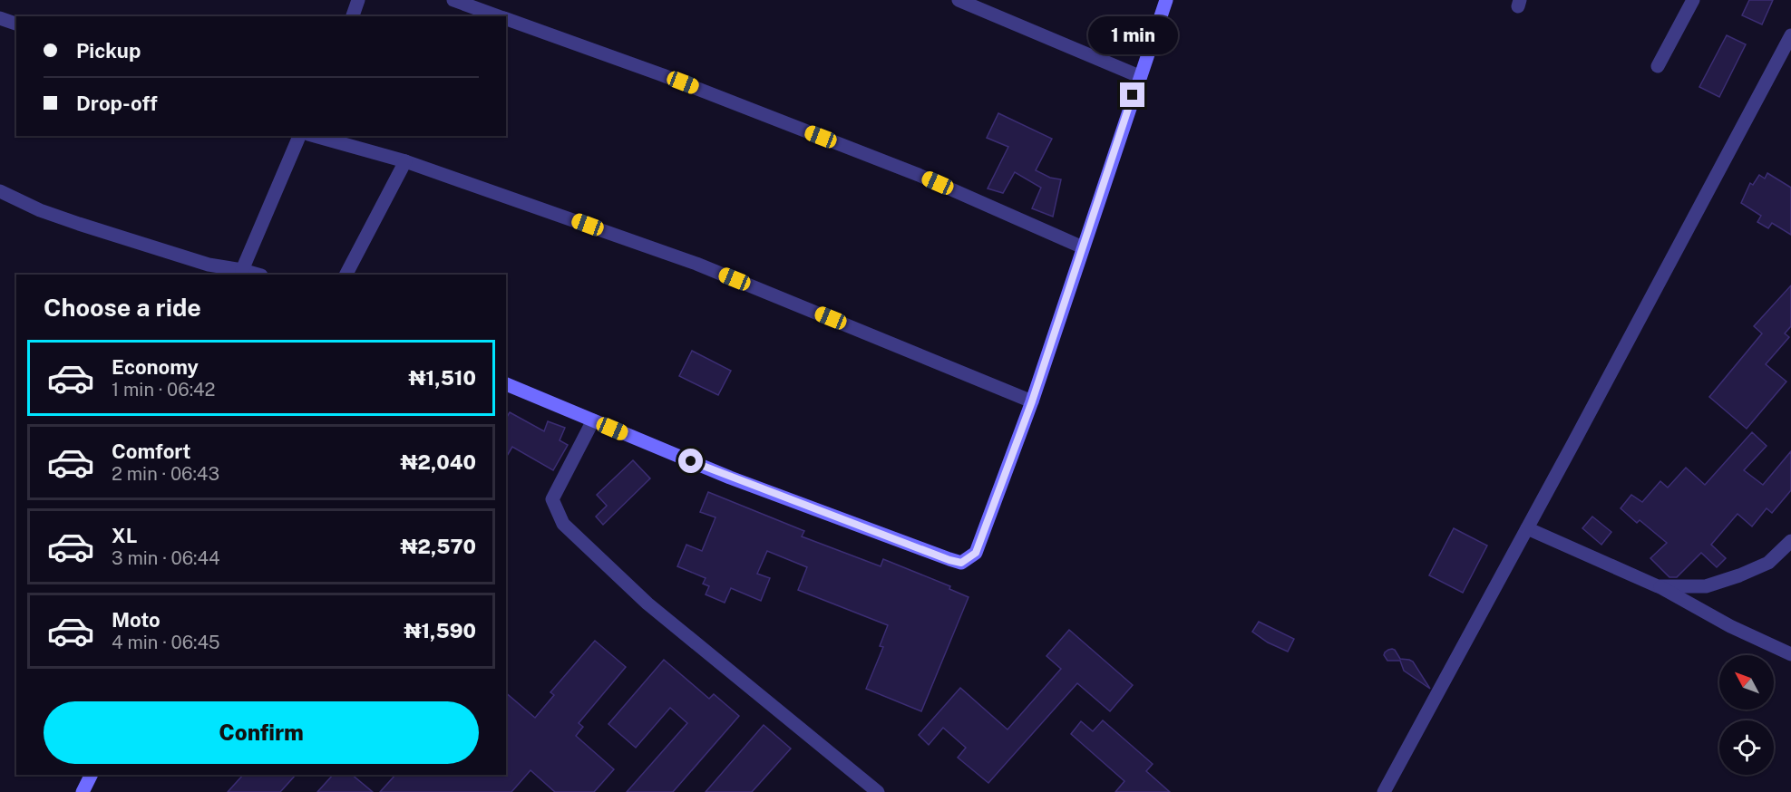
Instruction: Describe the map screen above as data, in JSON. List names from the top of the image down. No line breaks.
{"north":"top left","page":{"bubble":"1 min","banner":["Pickup","Drop-off"],"heading":"Choose a ride","list":[{"name":"Economy","note":"1 min · 06:42","value":"₦1,510"},{"name":"Comfort","note":"2 min · 06:43","value":"₦2,040"},{"name":"XL","note":"3 min · 06:44","value":"₦2,570"},{"name":"Moto","note":"4 min · 06:45","value":"₦1,590"}],"buttons":"Confirm"}}
